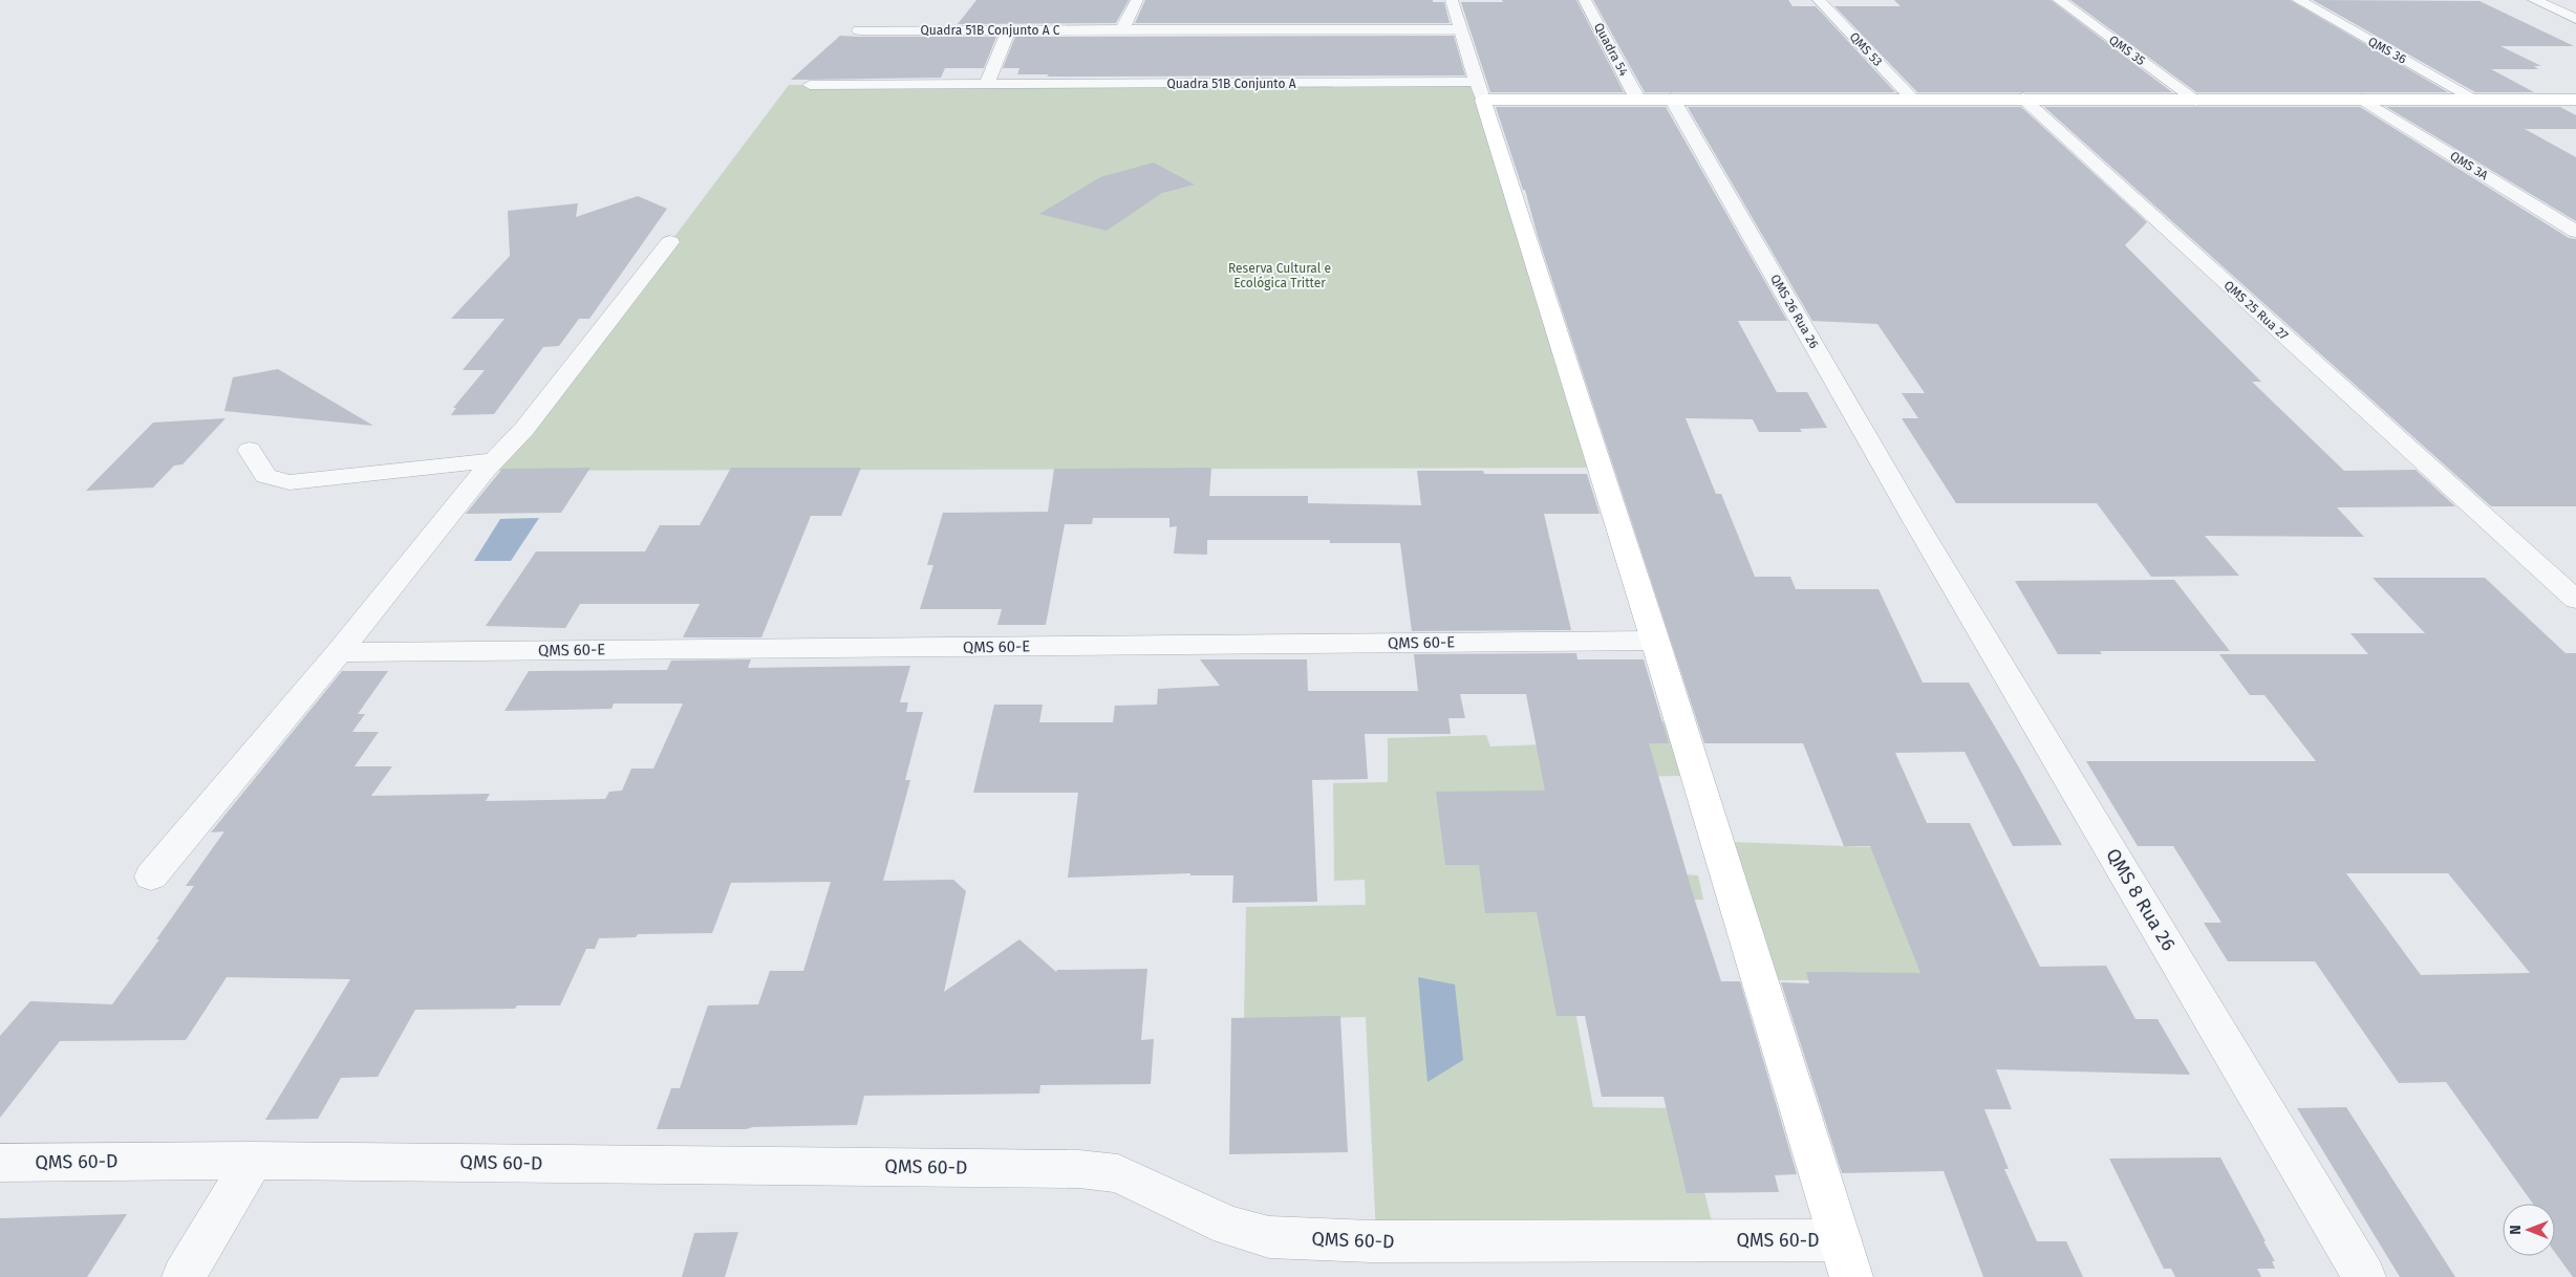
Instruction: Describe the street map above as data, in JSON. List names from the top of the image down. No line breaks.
{"streets":{"street":["Quadra 51B Conjunto A C","Quadra 54","QMS 53","QMS 35","QMS 36","Quadra 51B Conjunto A","QMS 3A","QMS 25 Rua 27","QMS 26 Rua 26","QMS 60-E","QMS 8 Rua 26","QMS 60-D"]},"crossings":[["QMS 26 Rua 26","QMS 8 Rua 26"]],"parks":["Reserva Cultural e Ecológica Tritter"],"north":"left"}
